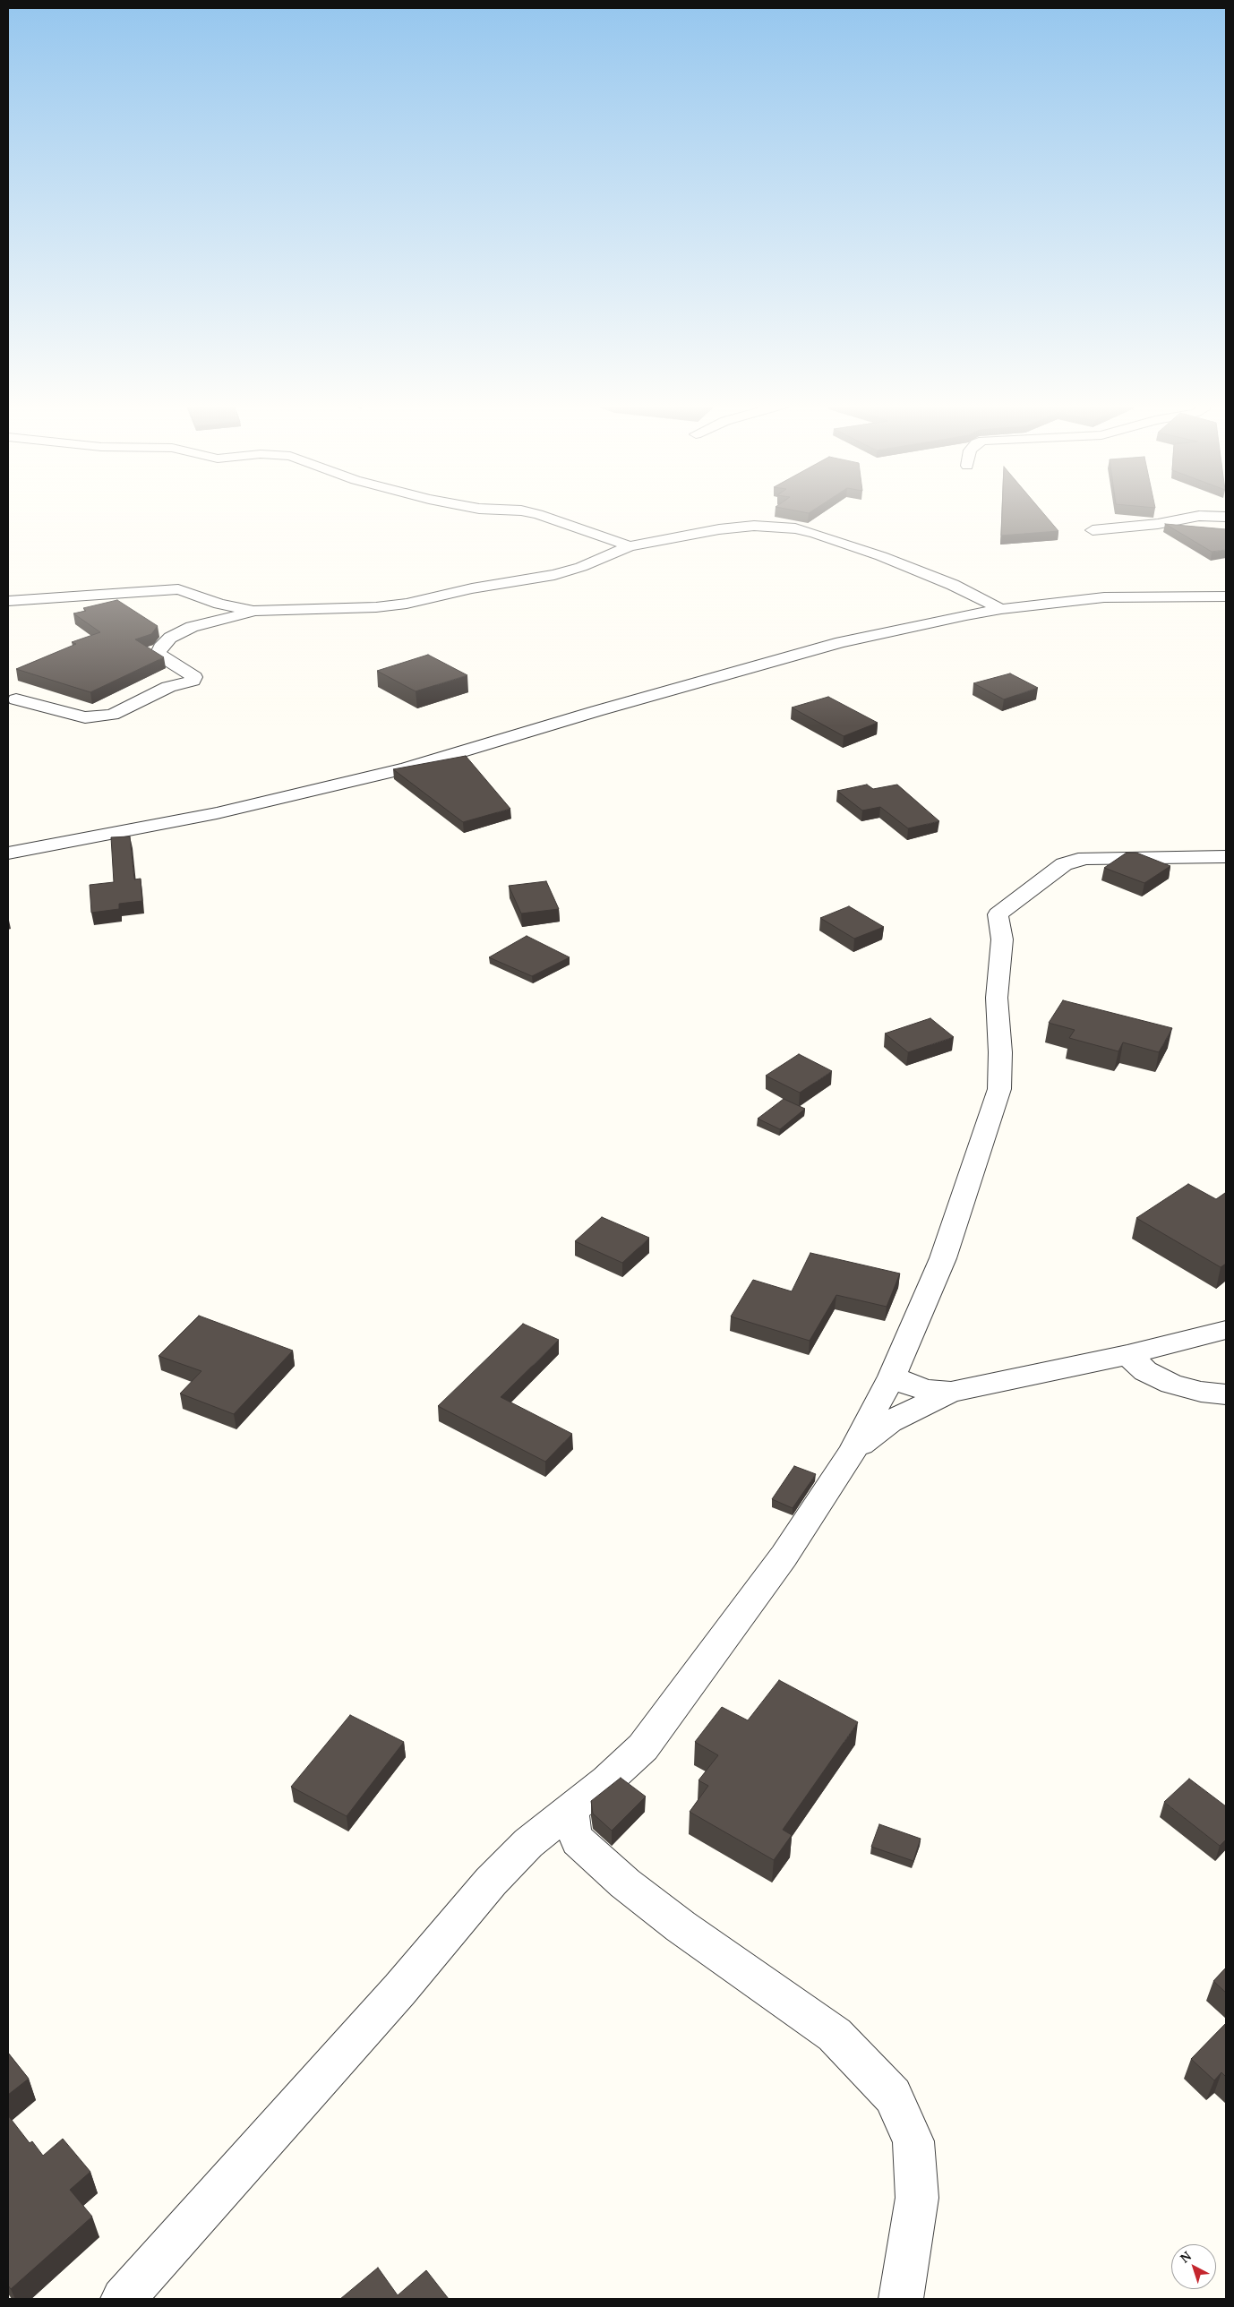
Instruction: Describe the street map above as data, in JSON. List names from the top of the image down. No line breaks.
{"north":"top left"}
